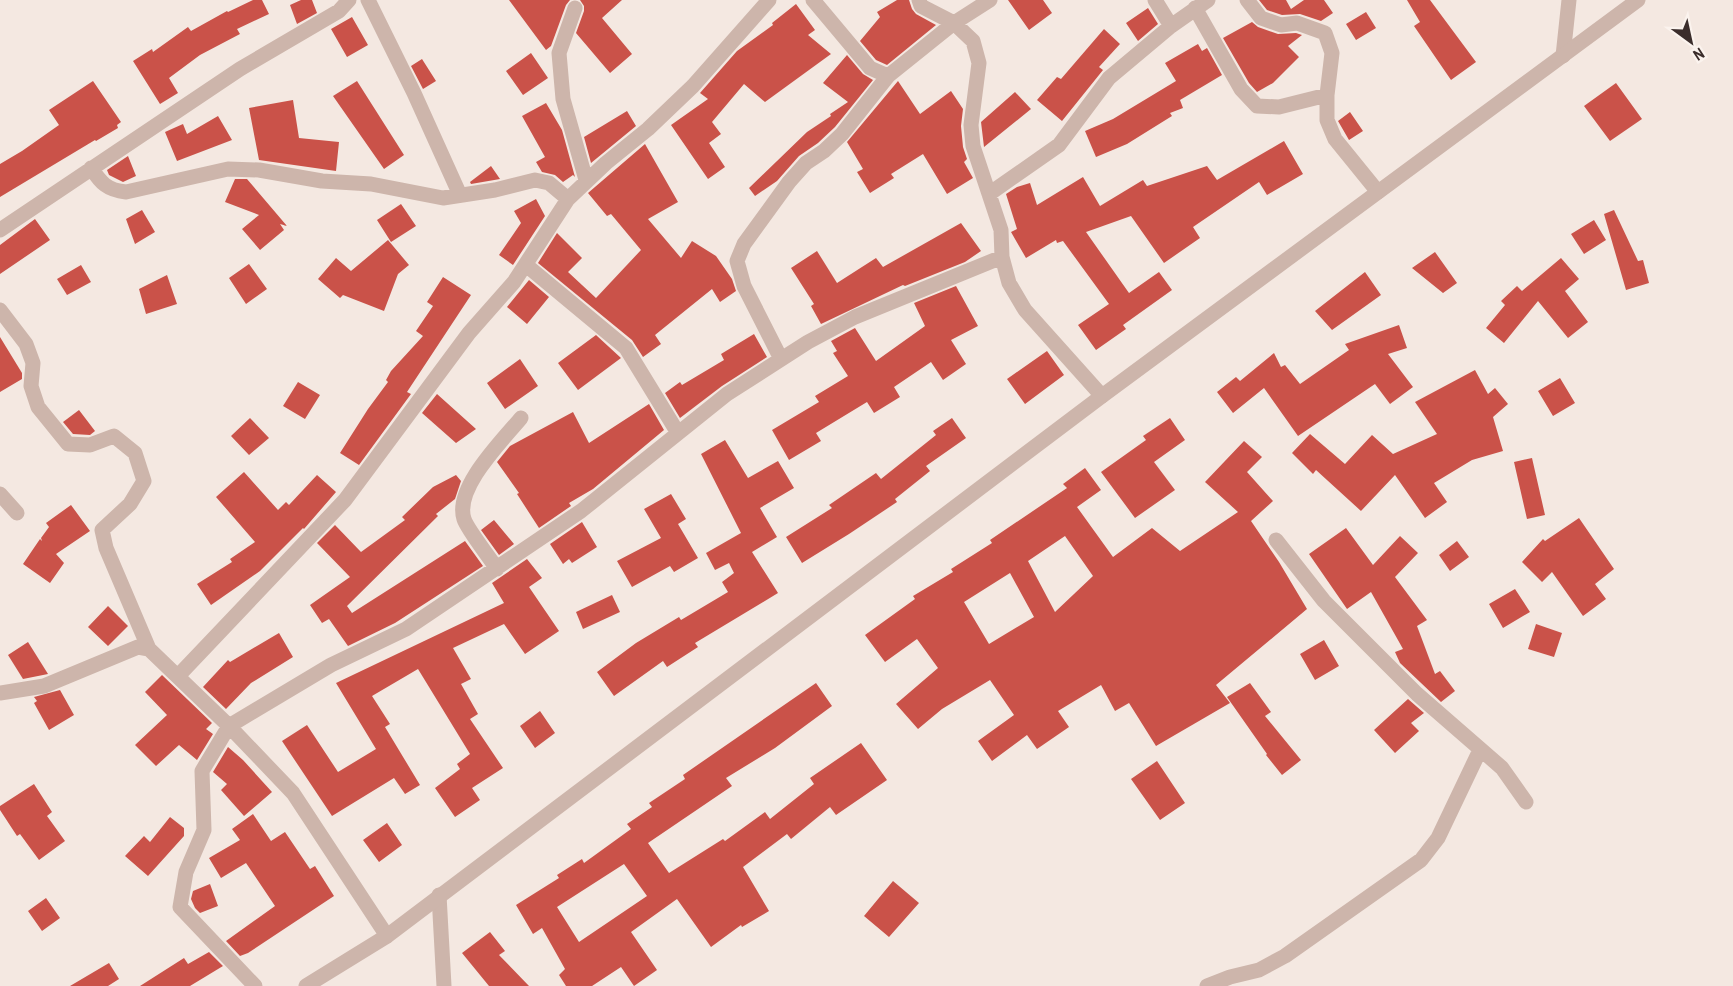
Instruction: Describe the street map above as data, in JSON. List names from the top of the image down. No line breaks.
{"north":"bottom right"}
